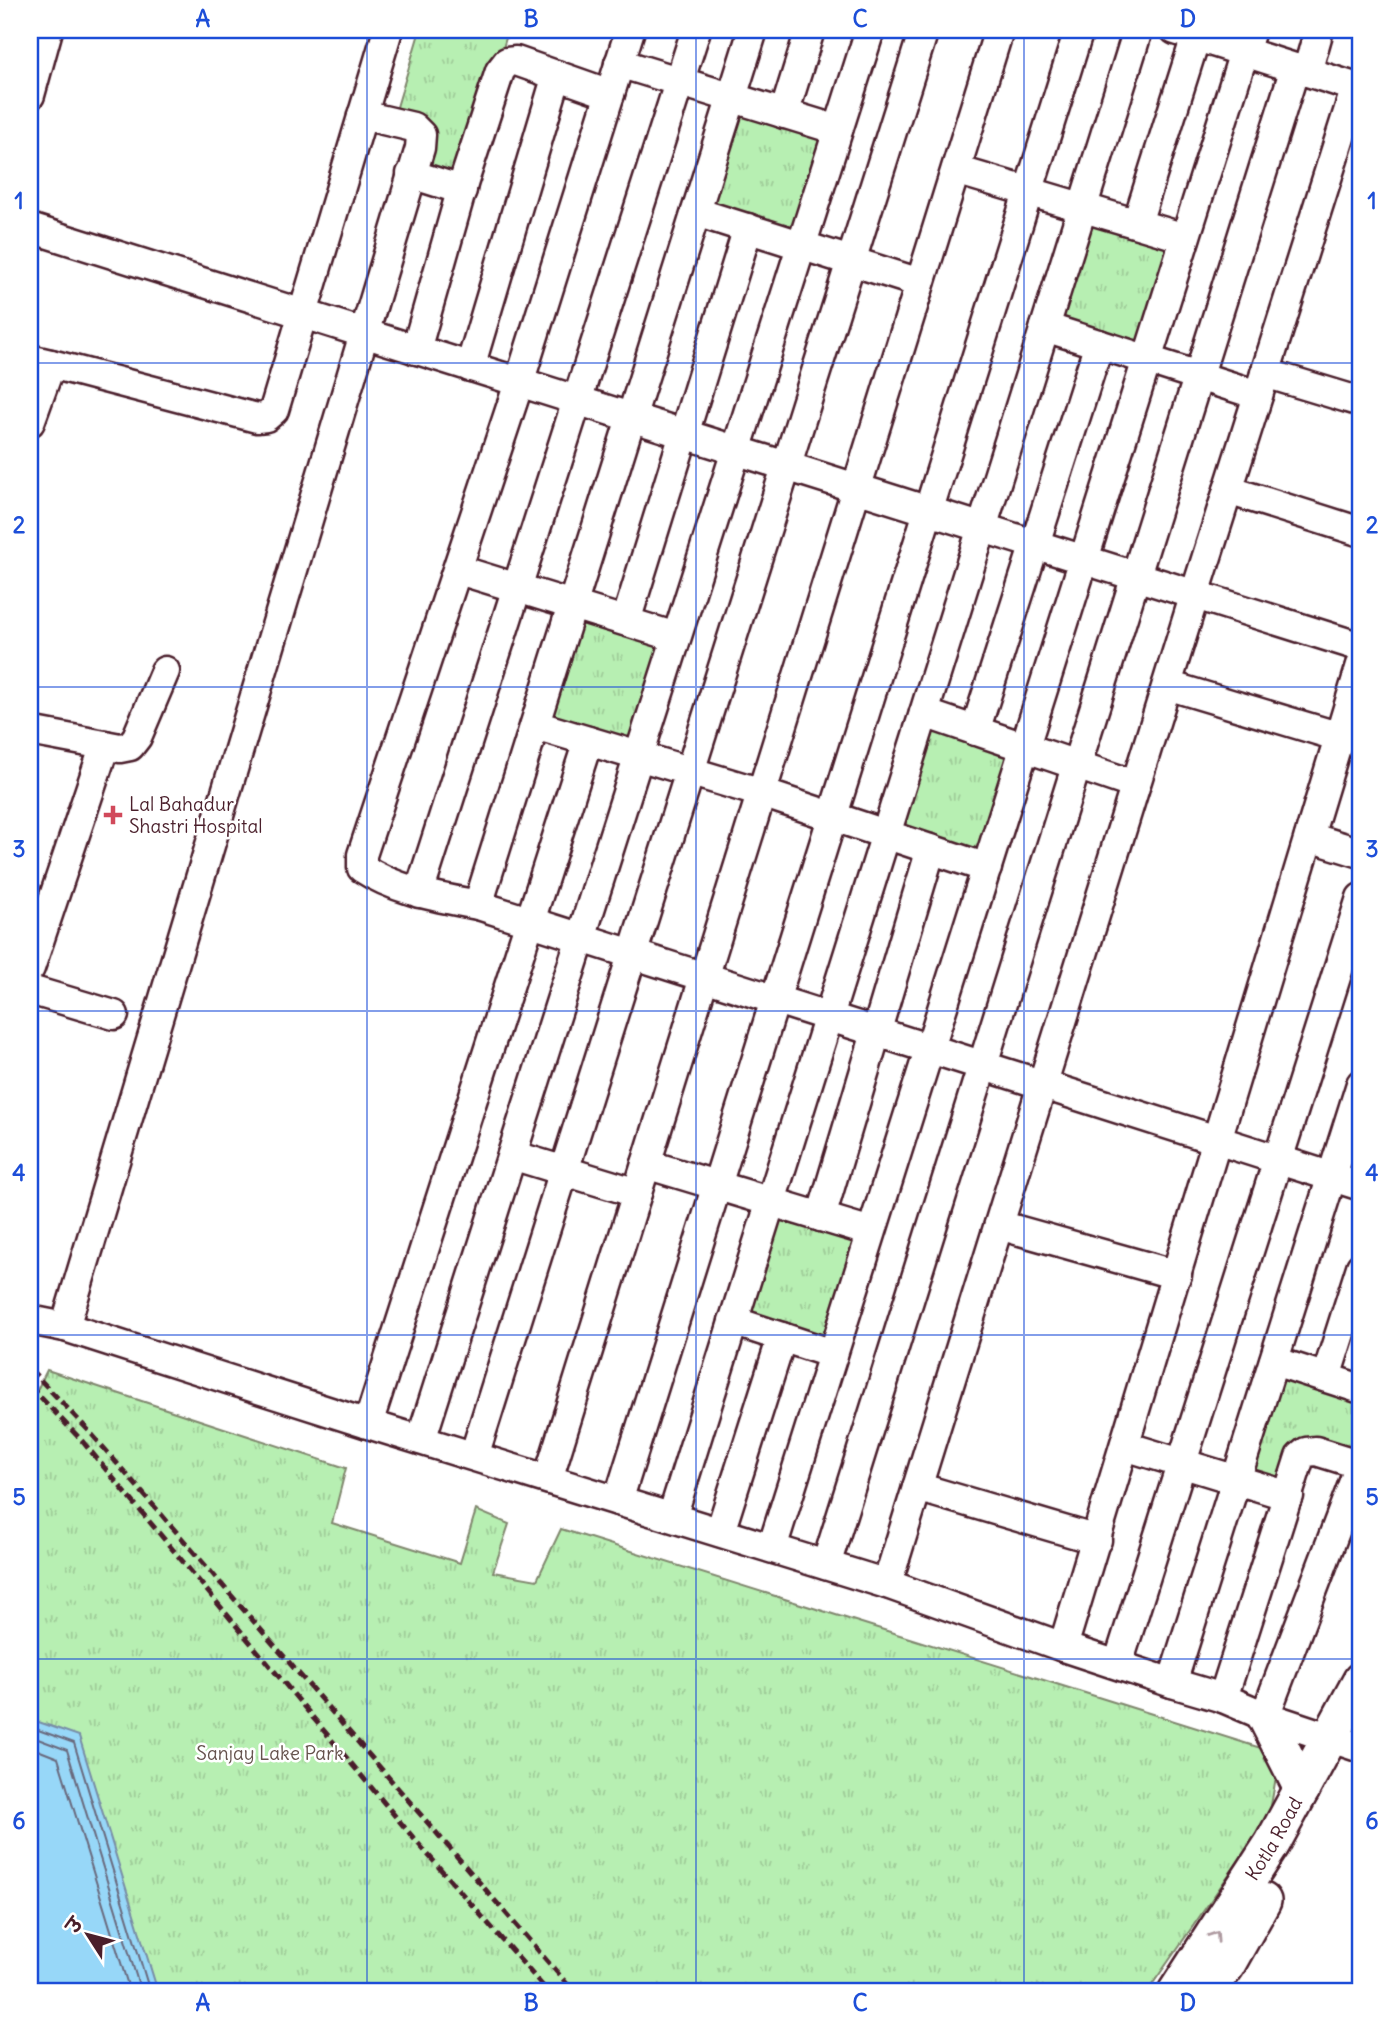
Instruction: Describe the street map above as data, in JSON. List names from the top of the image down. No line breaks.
{"streets":{"main road":["Kotla Road"]},"parks":["Sanjay Lake Park"],"places":{"health":["Lal Bahadur Shastri Hospital"]},"north":"top left","grid":{"columns":["A","B","C","D"],"rows":["1","2","3","4","5","6"]}}
